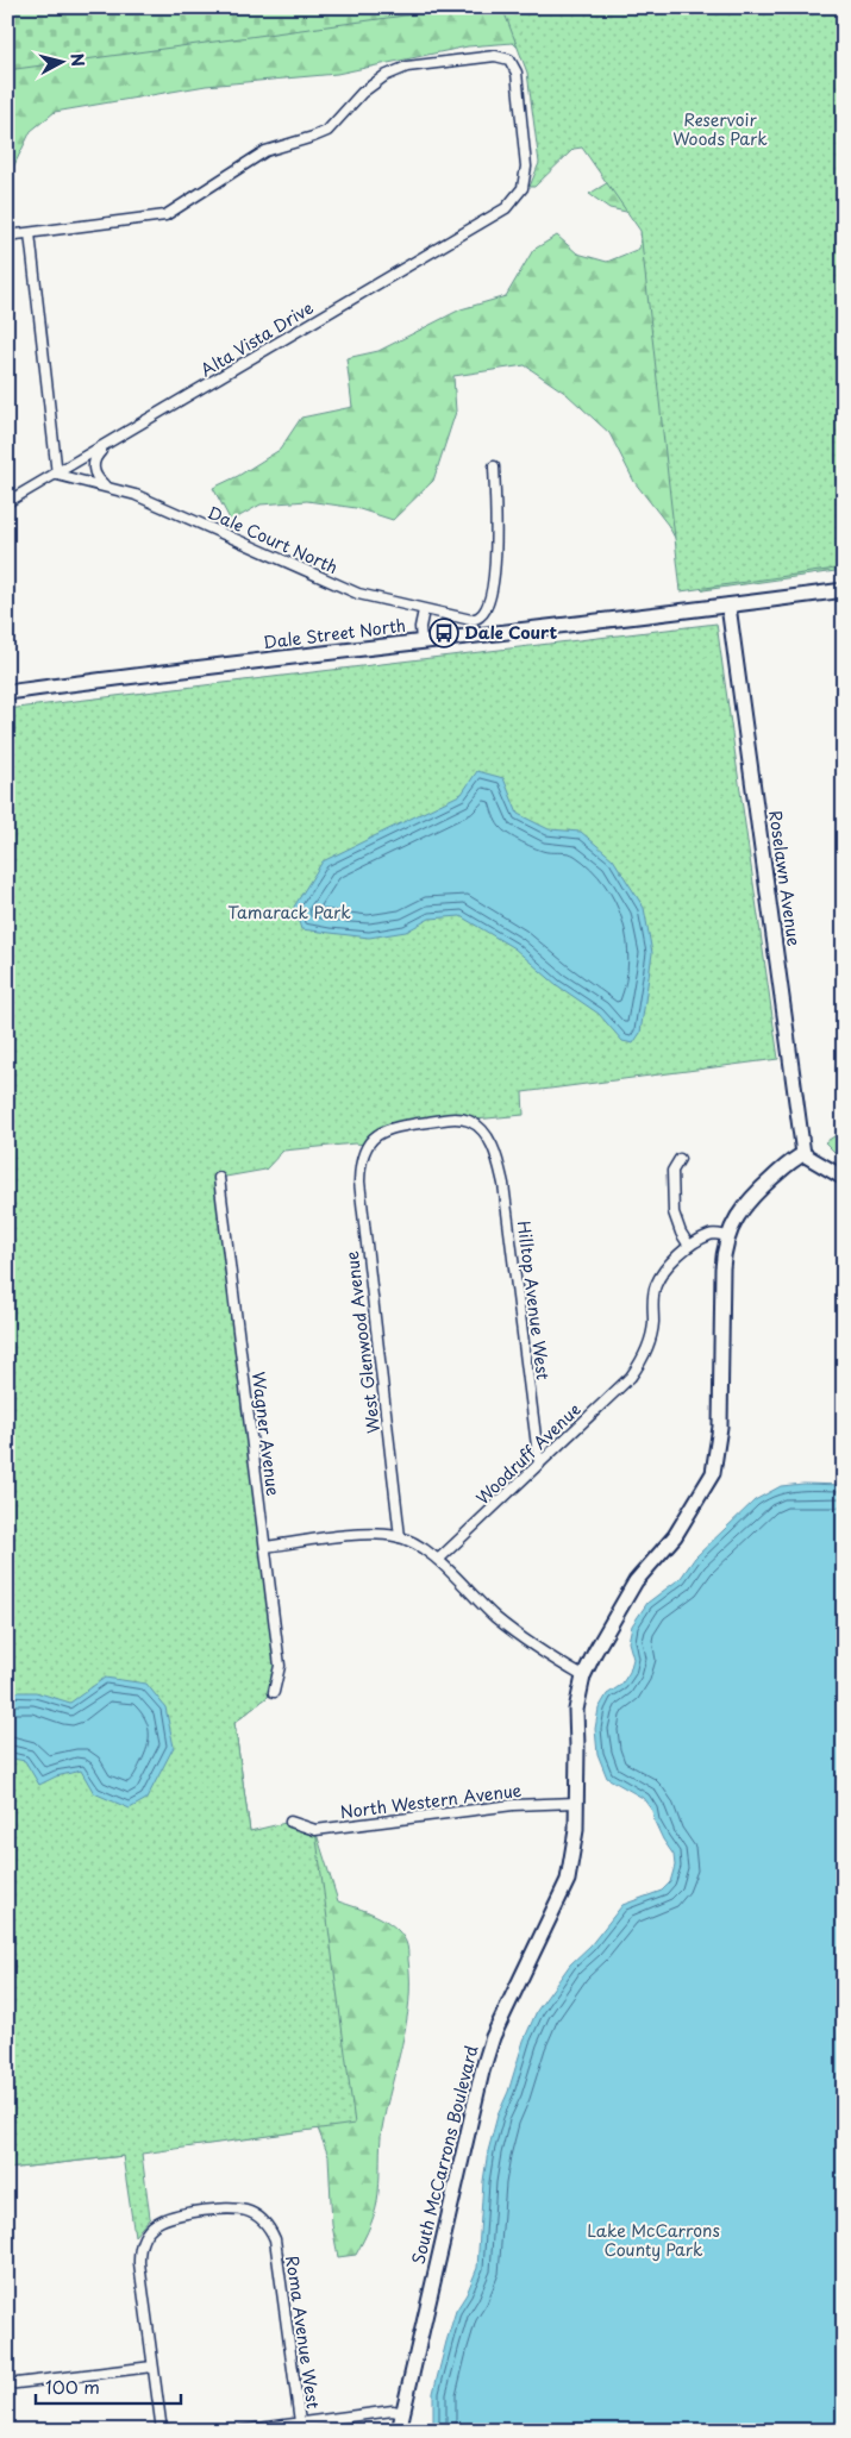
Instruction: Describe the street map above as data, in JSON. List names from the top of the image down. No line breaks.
{"streets":{"street":["Alta Vista Drive","Dale Court North","Dale Street North","Roselawn Avenue","Hilltop Avenue West","West Glenwood Avenue","Wagner Avenue","Woodruff Avenue","North Western Avenue","South McCarrons Boulevard","Roma Avenue West"]},"crossings":[["Alta Vista Drive","Dale Court North"],["Dale Street North","Roselawn Avenue"],["Roselawn Avenue","South McCarrons Boulevard"],["Hilltop Avenue West","West Glenwood Avenue"],["Hilltop Avenue West","Woodruff Avenue"],["Woodruff Avenue","South McCarrons Boulevard"],["North Western Avenue","South McCarrons Boulevard"]],"parks":["Reservoir Woods Park","Tamarack Park","Lake McCarrons County Park"],"places":{"bus stop":["Dale Court"]},"scale_bar":"100 m","north":"right"}
